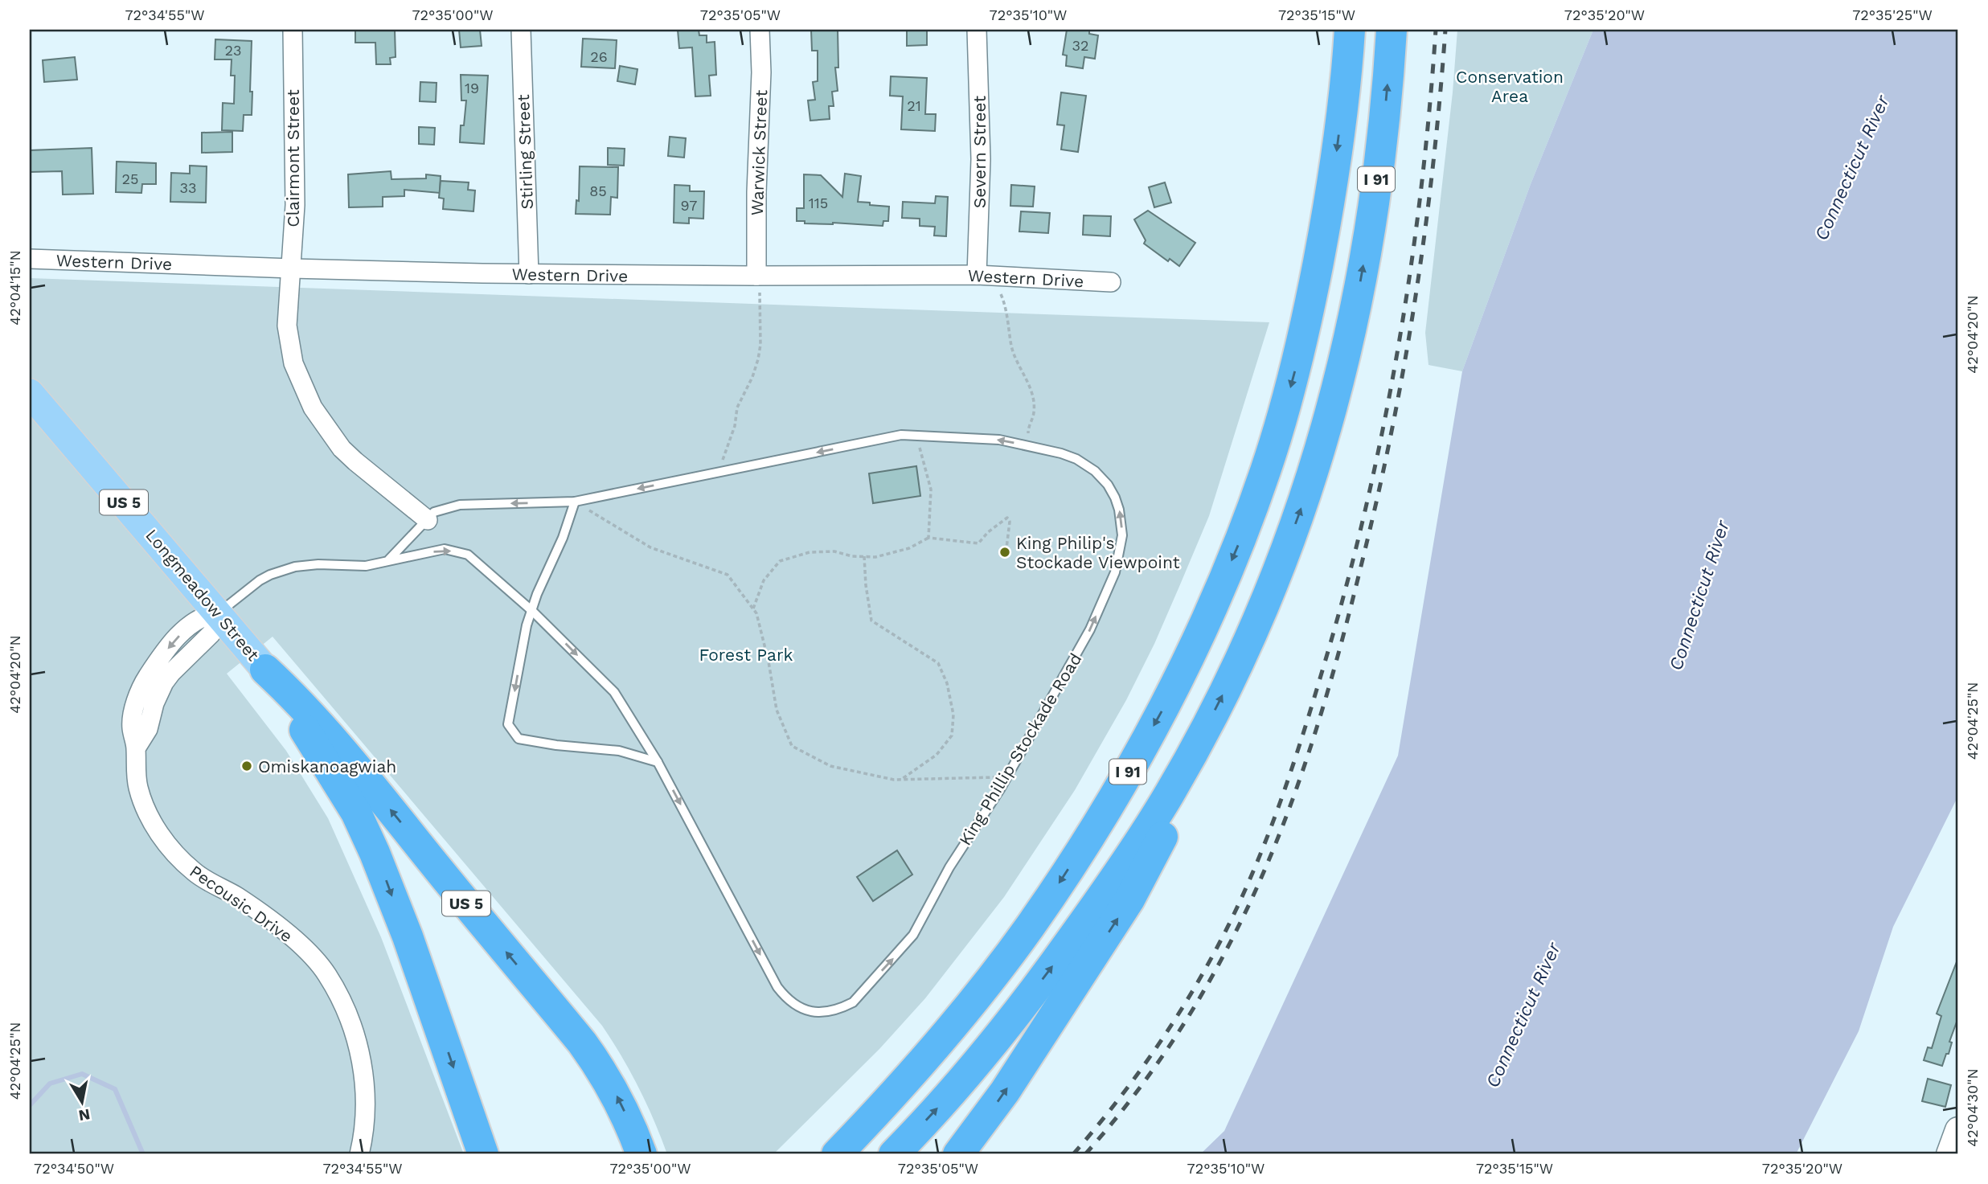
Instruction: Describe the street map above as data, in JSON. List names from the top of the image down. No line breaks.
{"streets":{"highway":["I 91","US 5"],"main road":["Longmeadow Street"],"street":["Stirling Street","Severn Street","Warwick Street","Clairmont Street","Western Drive","Pecousic Drive"],"lane":["King Phillip Stockade Road"]},"crossings":[["Stirling Street","Western Drive"],["Severn Street","Western Drive"],["Warwick Street","Western Drive"],["Clairmont Street","Western Drive"],["Clairmont Street","King Phillip Stockade Road"],["US 5","Longmeadow Street"],["Longmeadow Street","King Phillip Stockade Road"],["Longmeadow Street","Pecousic Drive"],["King Phillip Stockade Road","Pecousic Drive"]],"water":["Connecticut River"],"parks":["Conservation Area","Forest Park"],"places":["King Philip's Stockade Viewpoint","Omiskanoagwiah"],"house_numbers":["32","23","26","19","21","25","33","85","115","97"],"north":"bottom","coordinates":["72°34'55\"W","72°35'00\"W","72°35'05\"W","72°35'10\"W","72°35'15\"W","72°35'20\"W","72°35'25\"W","42°04'15\"N","42°04'20\"N","42°04'25\"N","42°04'30\"N","72°34'50\"W"]}
